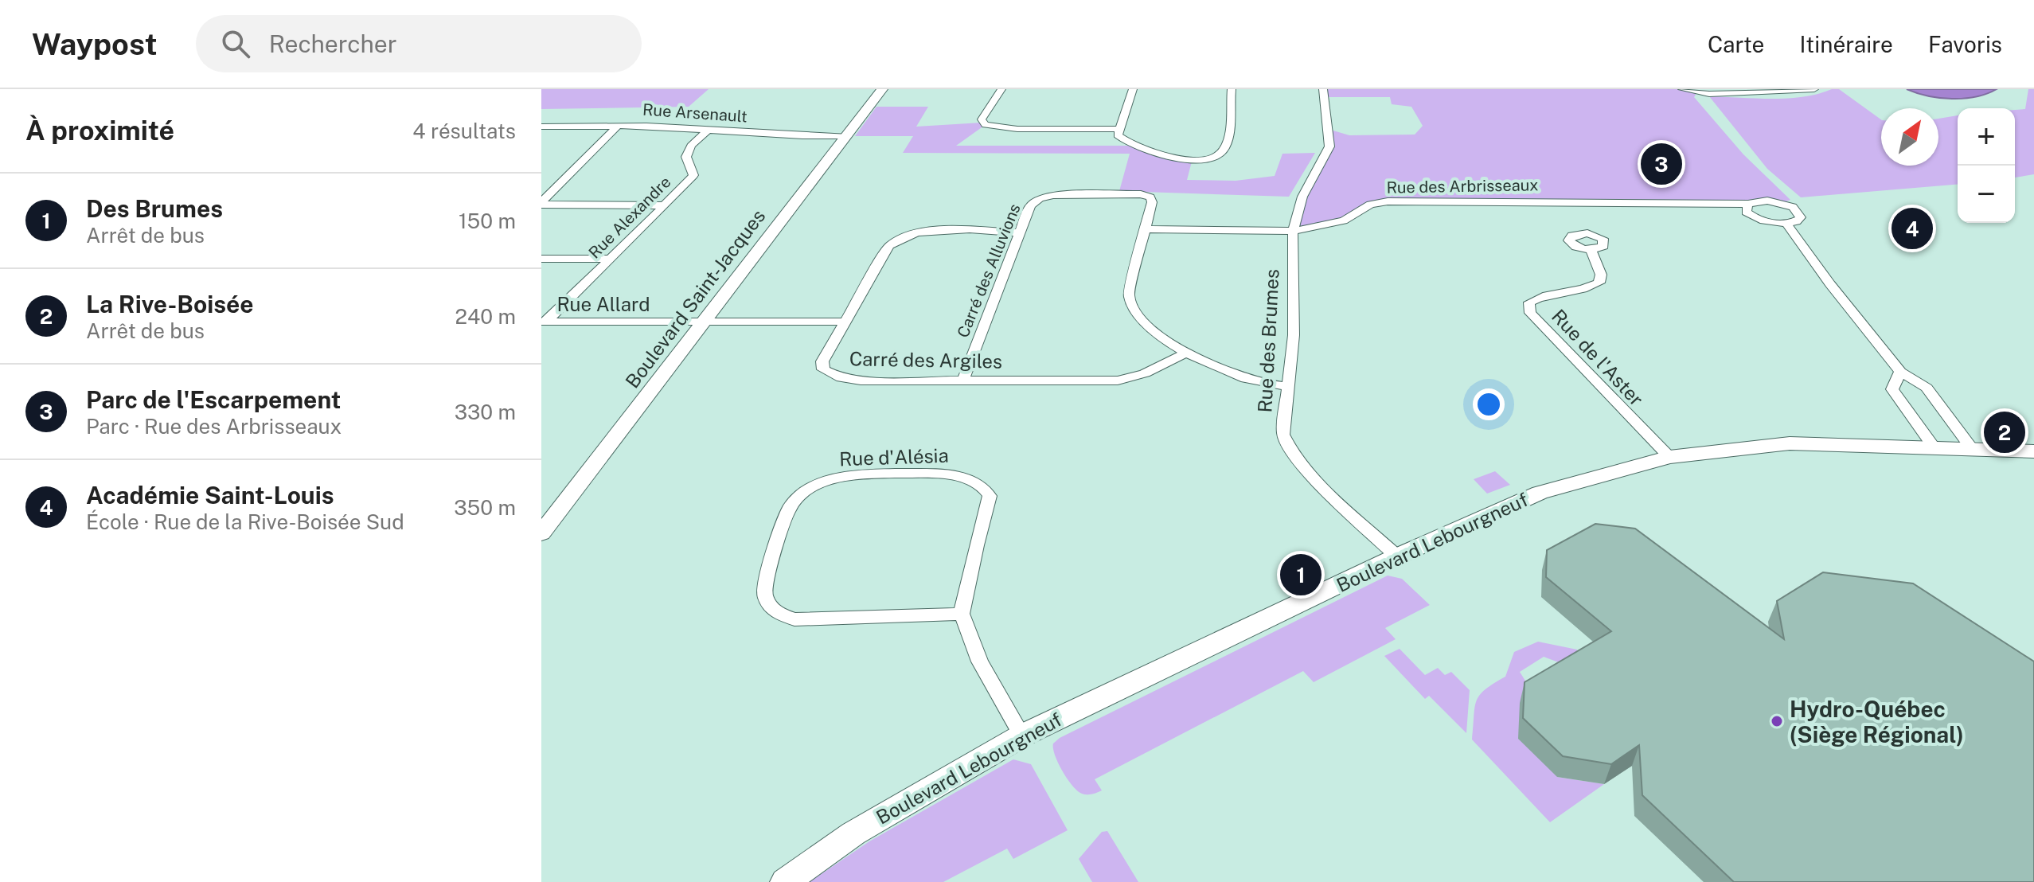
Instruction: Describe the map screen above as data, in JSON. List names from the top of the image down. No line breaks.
{"streets":{"main road":["Boulevard Lebourgneuf"],"street":["Rue Arsenault","Rue des Arbrisseaux","Rue Alexandre","Carré des Alluvions","Boulevard Saint-Jacques","Rue Allard","Rue des Brumes","Rue de l'Aster","Carré des Argiles","Rue d'Alésia"]},"crossings":[["Rue Arsenault","Rue Alexandre"],["Rue Arsenault","Boulevard Saint-Jacques"],["Rue des Arbrisseaux","Carré des Alluvions"],["Rue des Arbrisseaux","Rue des Brumes"],["Rue Alexandre","Rue Allard"],["Carré des Alluvions","Rue des Brumes"],["Carré des Alluvions","Carré des Argiles"],["Boulevard Saint-Jacques","Rue Allard"],["Rue Allard","Carré des Argiles"],["Rue des Brumes","Boulevard Lebourgneuf"],["Rue de l'Aster","Boulevard Lebourgneuf"]],"places":["Hydro-Québec (Siège Régional)"],"north":"top right","page":{"header":"Waypost","search":"Rechercher","nav":["Carte","Itinéraire","Favoris"],"heading":["À proximité","4 résultats"],"map_buttons":["+","−"],"pins":["3","4","2","1"],"list":[{"mark":"1","name":"Des Brumes","note":"Arrêt de bus","value":"150 m"},{"mark":"2","name":"La Rive-Boisée","note":"Arrêt de bus","value":"240 m"},{"mark":"3","name":"Parc de l'Escarpement","note":"Parc · Rue des Arbrisseaux","value":"330 m"},{"mark":"4","name":"Académie Saint-Louis","note":"École · Rue de la Rive-Boisée Sud","value":"350 m"}]}}
